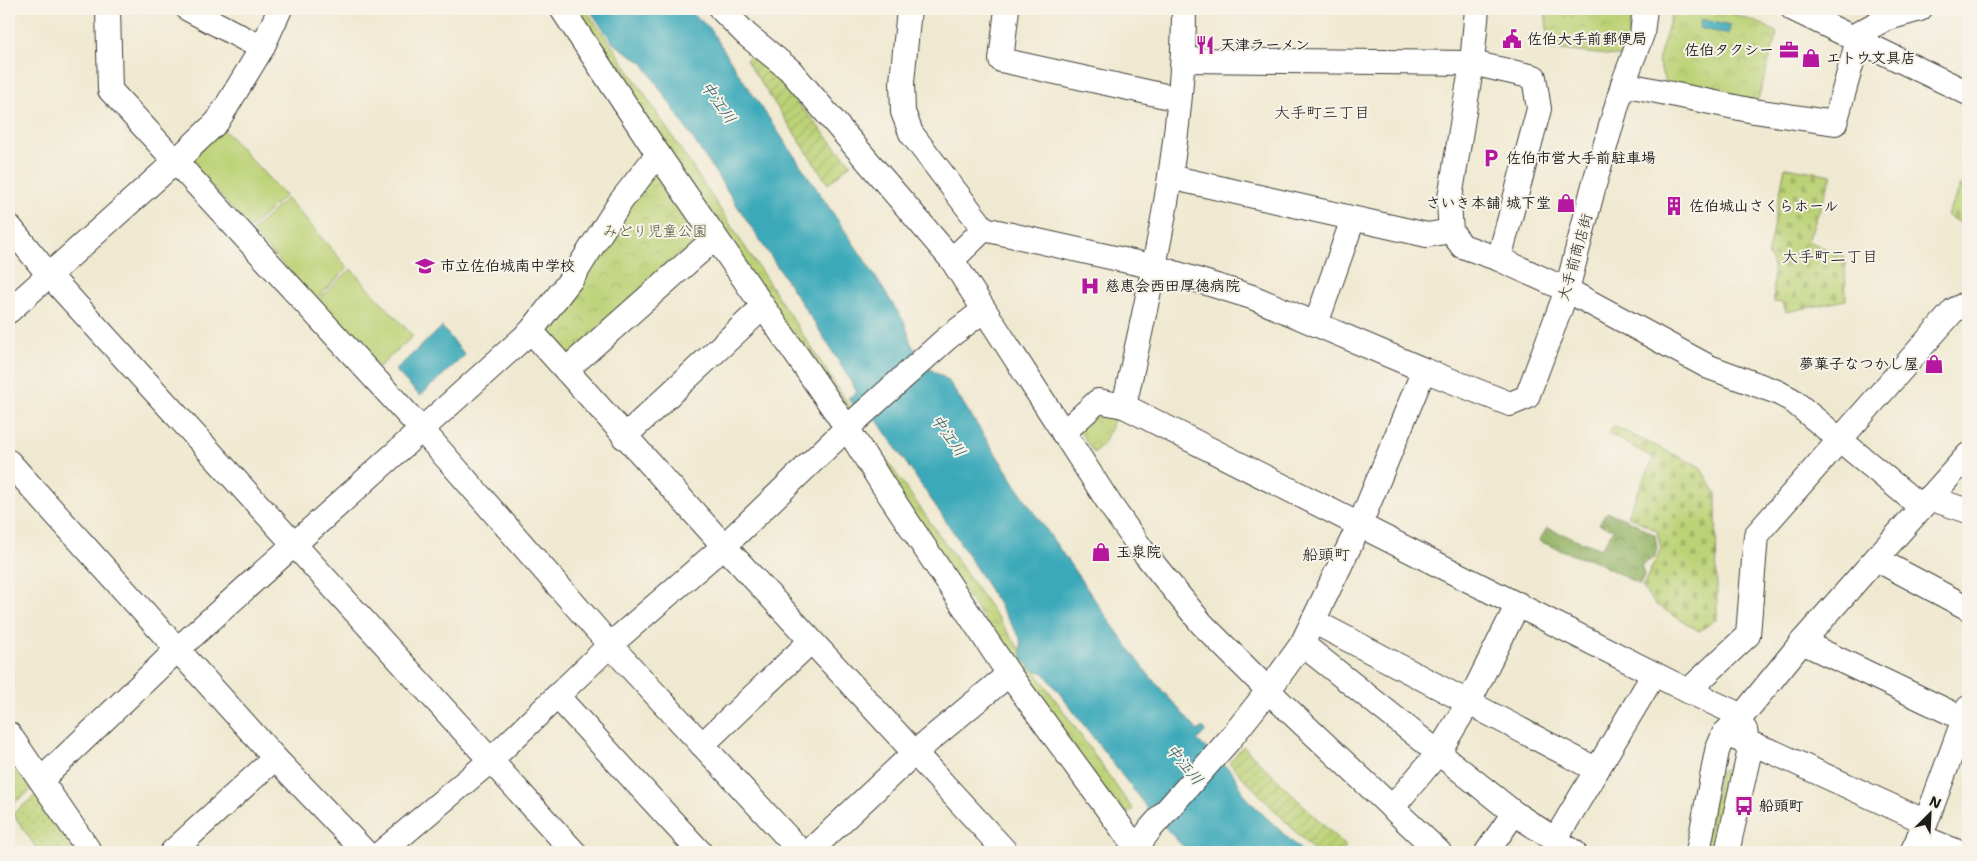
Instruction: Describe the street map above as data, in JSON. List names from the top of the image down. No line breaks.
{"streets":{"street":["大手前商店街"]},"districts":["大手町三丁目","大手町二丁目","船頭町"],"water":["中江川"],"parks":["みどり児童公園"],"places":{"public building":["佐伯大手前郵便局"],"restaurant":["天津ラーメン"],"office":["佐伯タクシー"],"shop":["エトウ文具店","さいき本舗 城下堂","夢菓子なつかし屋","玉泉院"],"parking":["佐伯市営大手前駐車場"],"building":["佐伯城山さくらホール"],"school or university":["市立佐伯城南中学校"],"hospital":["慈恵会西田厚徳病院"],"bus stop":["船頭町"]},"north":"top right"}
